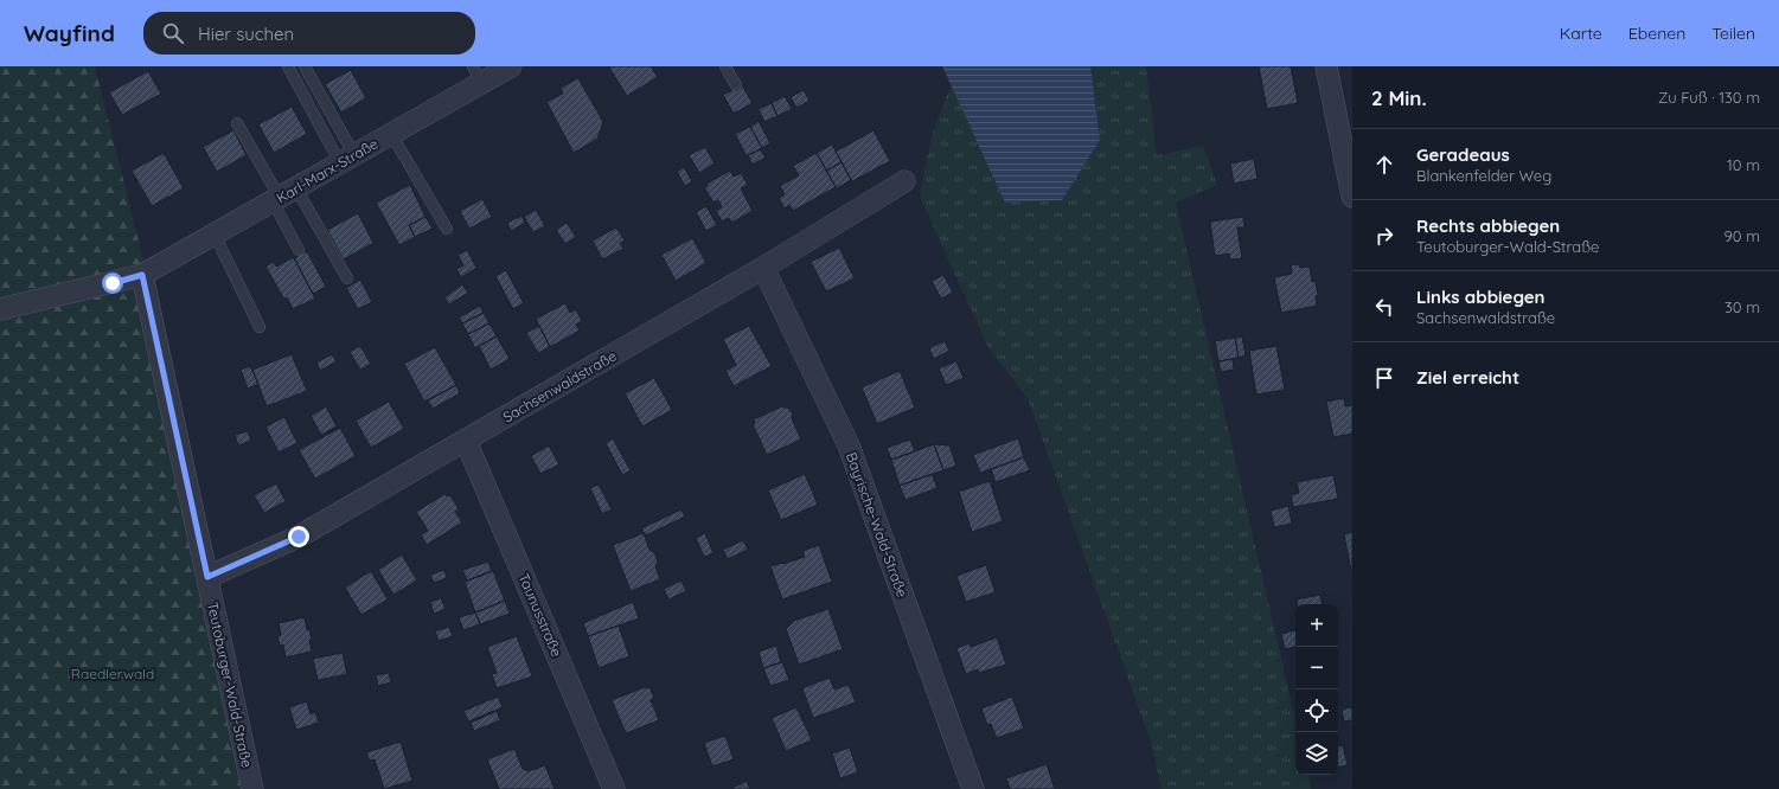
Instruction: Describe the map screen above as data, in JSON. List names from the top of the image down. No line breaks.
{"streets":{"street":["Karl-Marx-Straße","Sachsenwaldstraße","Bayrische-Wald-Straße","Taunusstraße","Teutoburger-Wald-Straße"]},"crossings":[["Karl-Marx-Straße","Teutoburger-Wald-Straße"],["Sachsenwaldstraße","Bayrische-Wald-Straße"],["Sachsenwaldstraße","Taunusstraße"],["Sachsenwaldstraße","Teutoburger-Wald-Straße"]],"parks":["Raedlerwald"],"page":{"header":"Wayfind","search":"Hier suchen","nav":["Karte","Ebenen","Teilen"],"heading":["2 Min.","Zu Fuß · 130 m"],"list":[["Geradeaus","Blankenfelder Weg","10 m"],["Rechts abbiegen","Teutoburger-Wald-Straße","90 m"],["Links abbiegen","Sachsenwaldstraße","30 m"],"Ziel erreicht"],"map_buttons":["+","−"]}}
